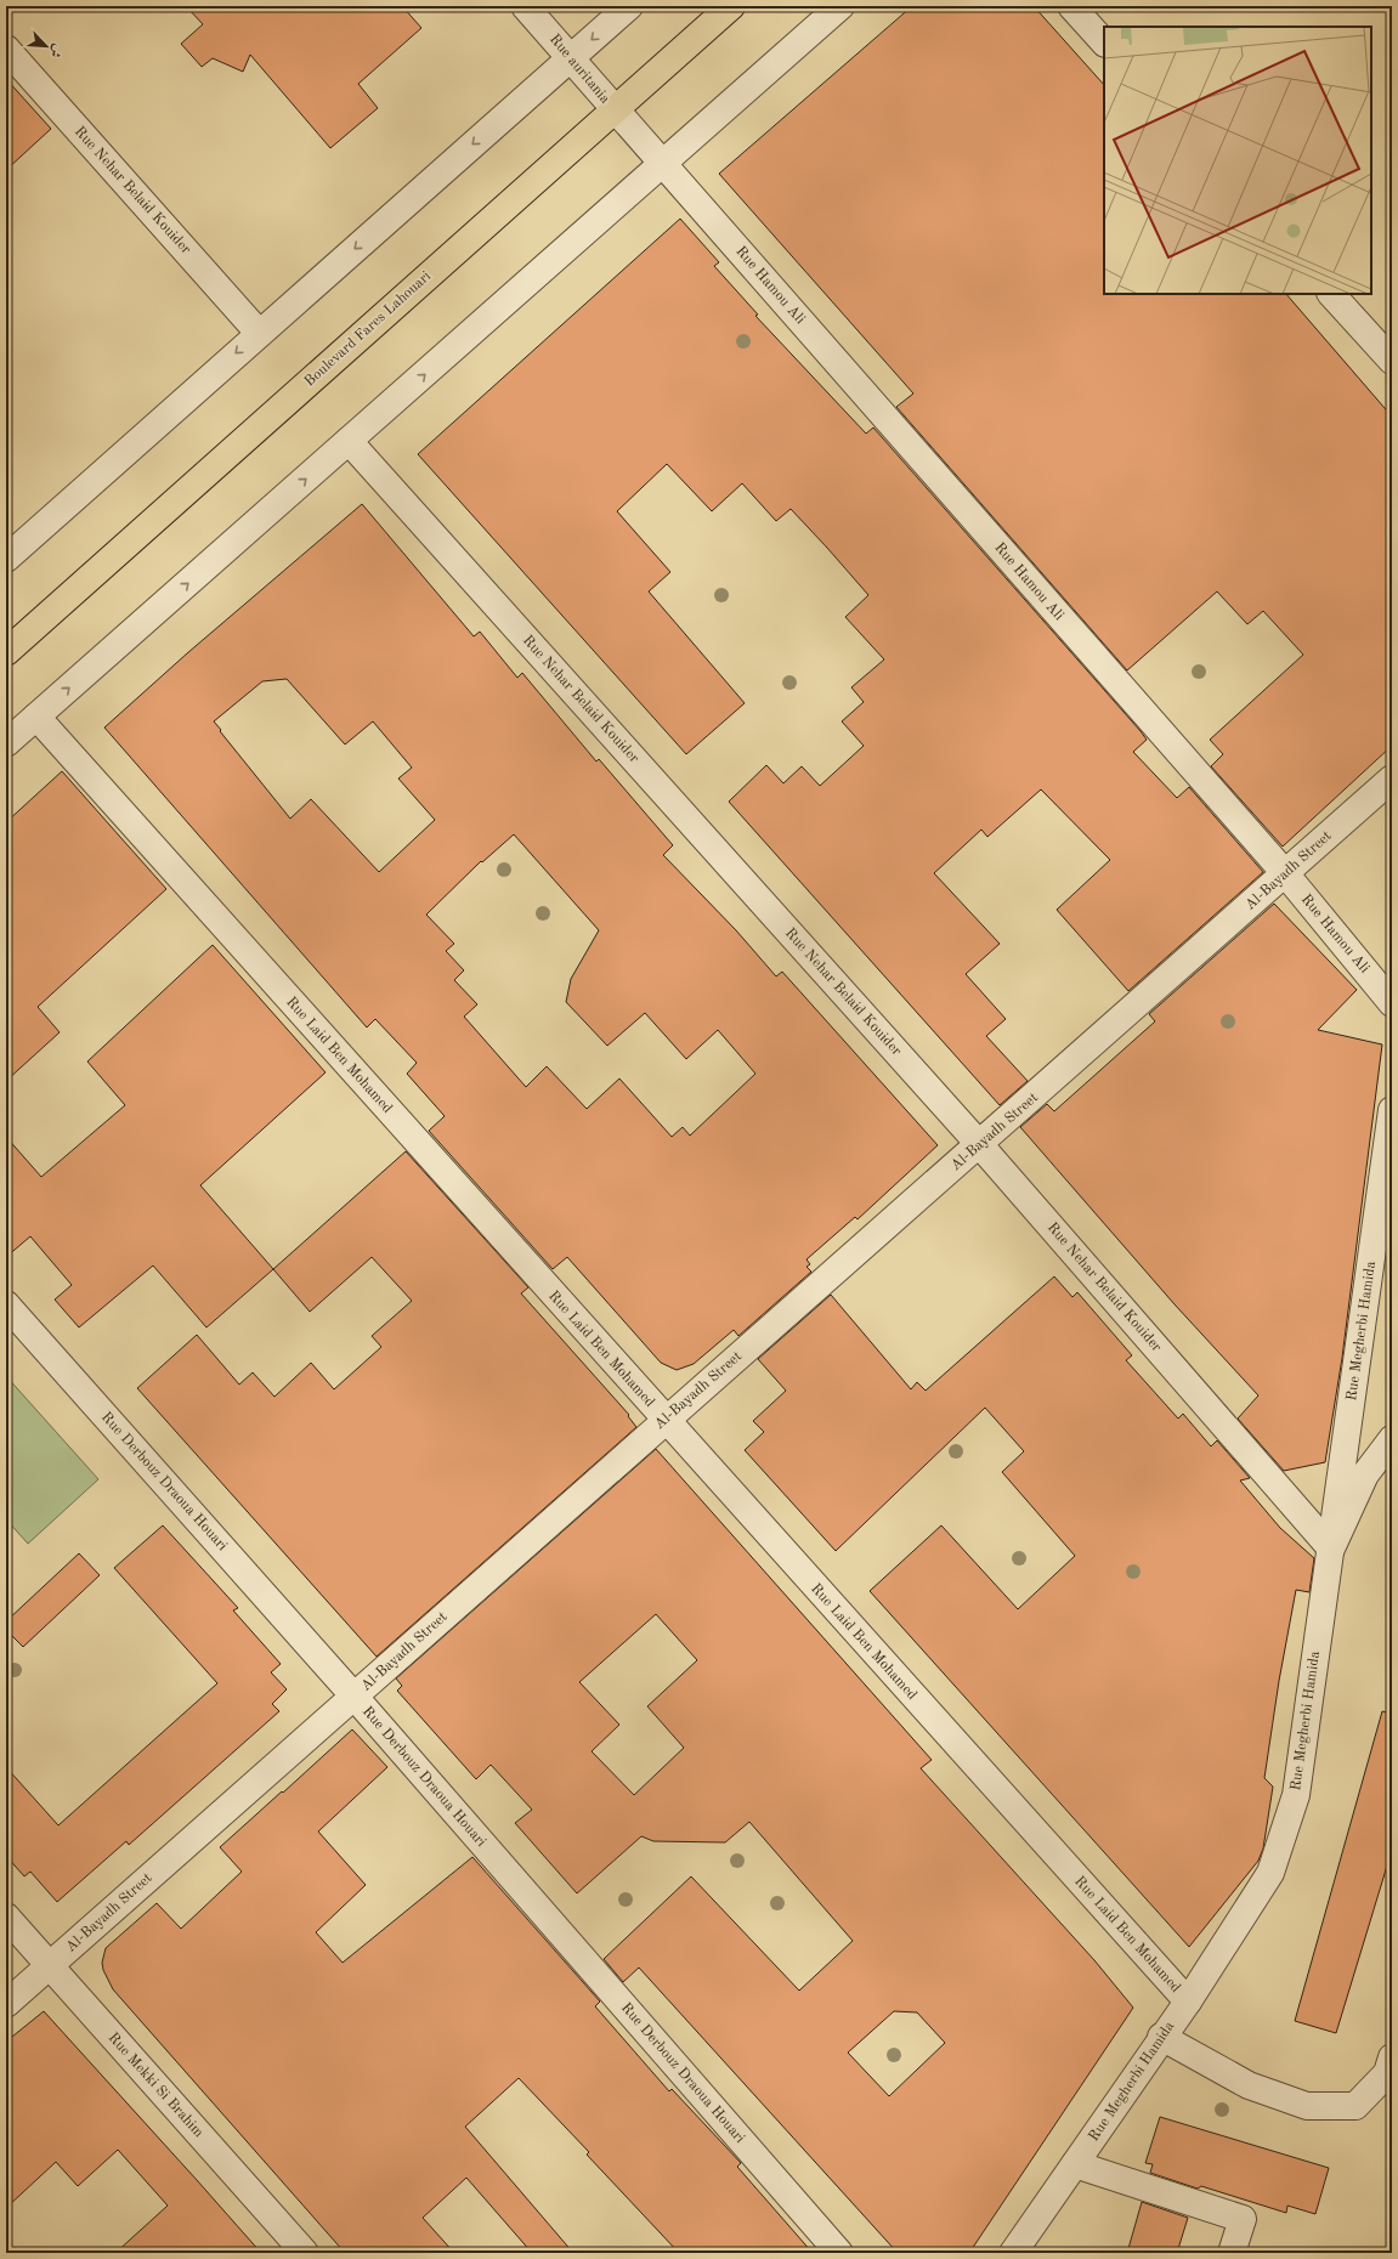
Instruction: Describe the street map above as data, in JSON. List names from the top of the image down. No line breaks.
{"streets":{"main road":["Boulevard Fares Lahouari"],"street":["Rue auritania","Rue Nehar Belaid Kouider","Rue Hamou Ali","Al-Bayadh Street","Rue Laid Ben Mohamed","Rue Megherbi Hamida","Rue Derbouz Draoua Houari","Rue Mekki Si Brahim"]},"crossings":[["Rue auritania","Rue Hamou Ali"],["Rue auritania","Boulevard Fares Lahouari"],["Rue Nehar Belaid Kouider","Al-Bayadh Street"],["Rue Nehar Belaid Kouider","Rue Megherbi Hamida"],["Rue Hamou Ali","Al-Bayadh Street"],["Al-Bayadh Street","Rue Laid Ben Mohamed"],["Al-Bayadh Street","Rue Derbouz Draoua Houari"],["Al-Bayadh Street","Rue Mekki Si Brahim"],["Rue Laid Ben Mohamed","Rue Megherbi Hamida"]],"north":"bottom right"}
